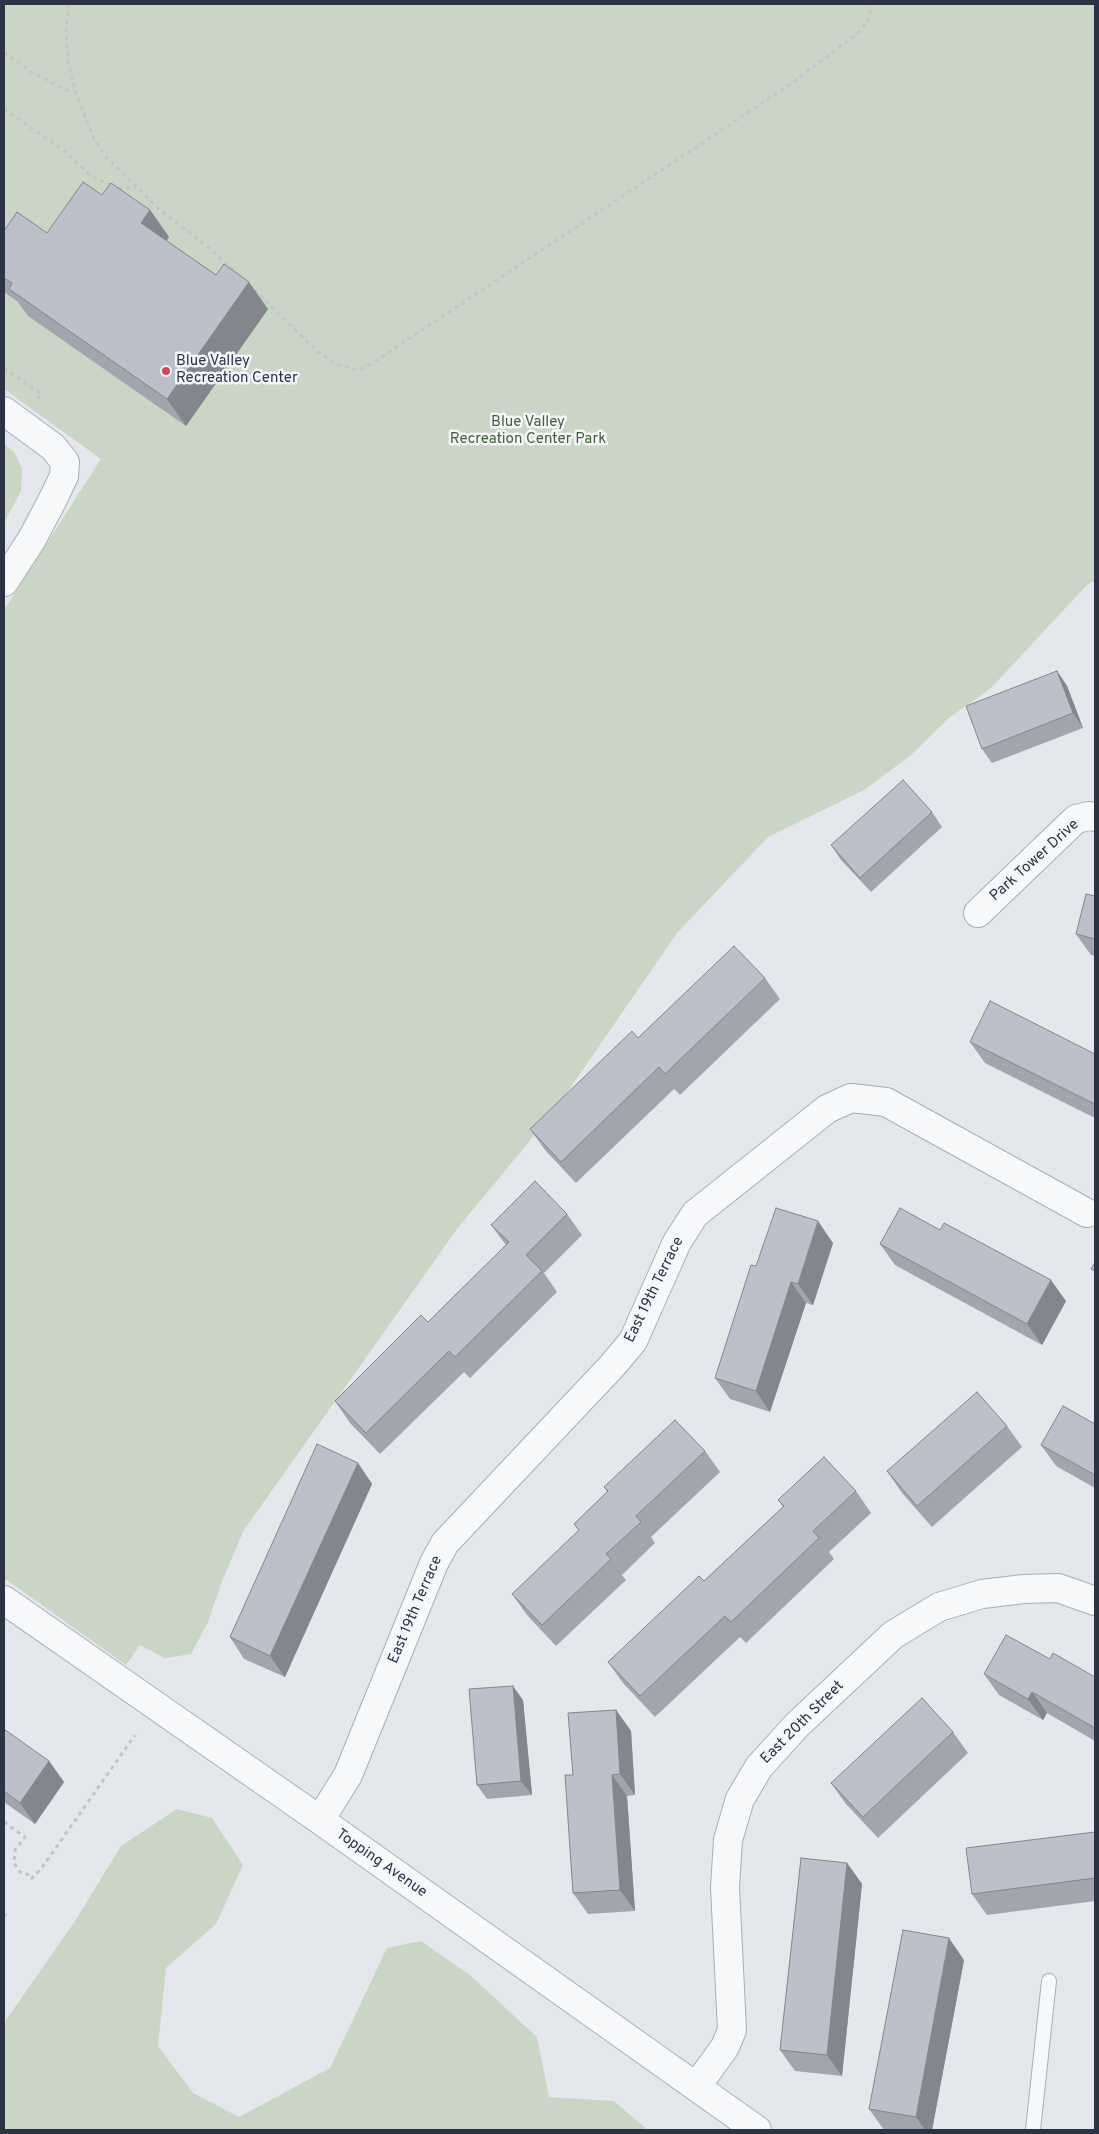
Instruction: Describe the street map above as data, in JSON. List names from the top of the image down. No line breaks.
{"streets":{"street":["Park Tower Drive","East 19th Terrace","East 20th Street","Topping Avenue"]},"crossings":[["East 19th Terrace","Topping Avenue"],["East 20th Street","Topping Avenue"]],"parks":["Blue Valley Recreation Center Park"],"places":["Blue Valley Recreation Center"]}
